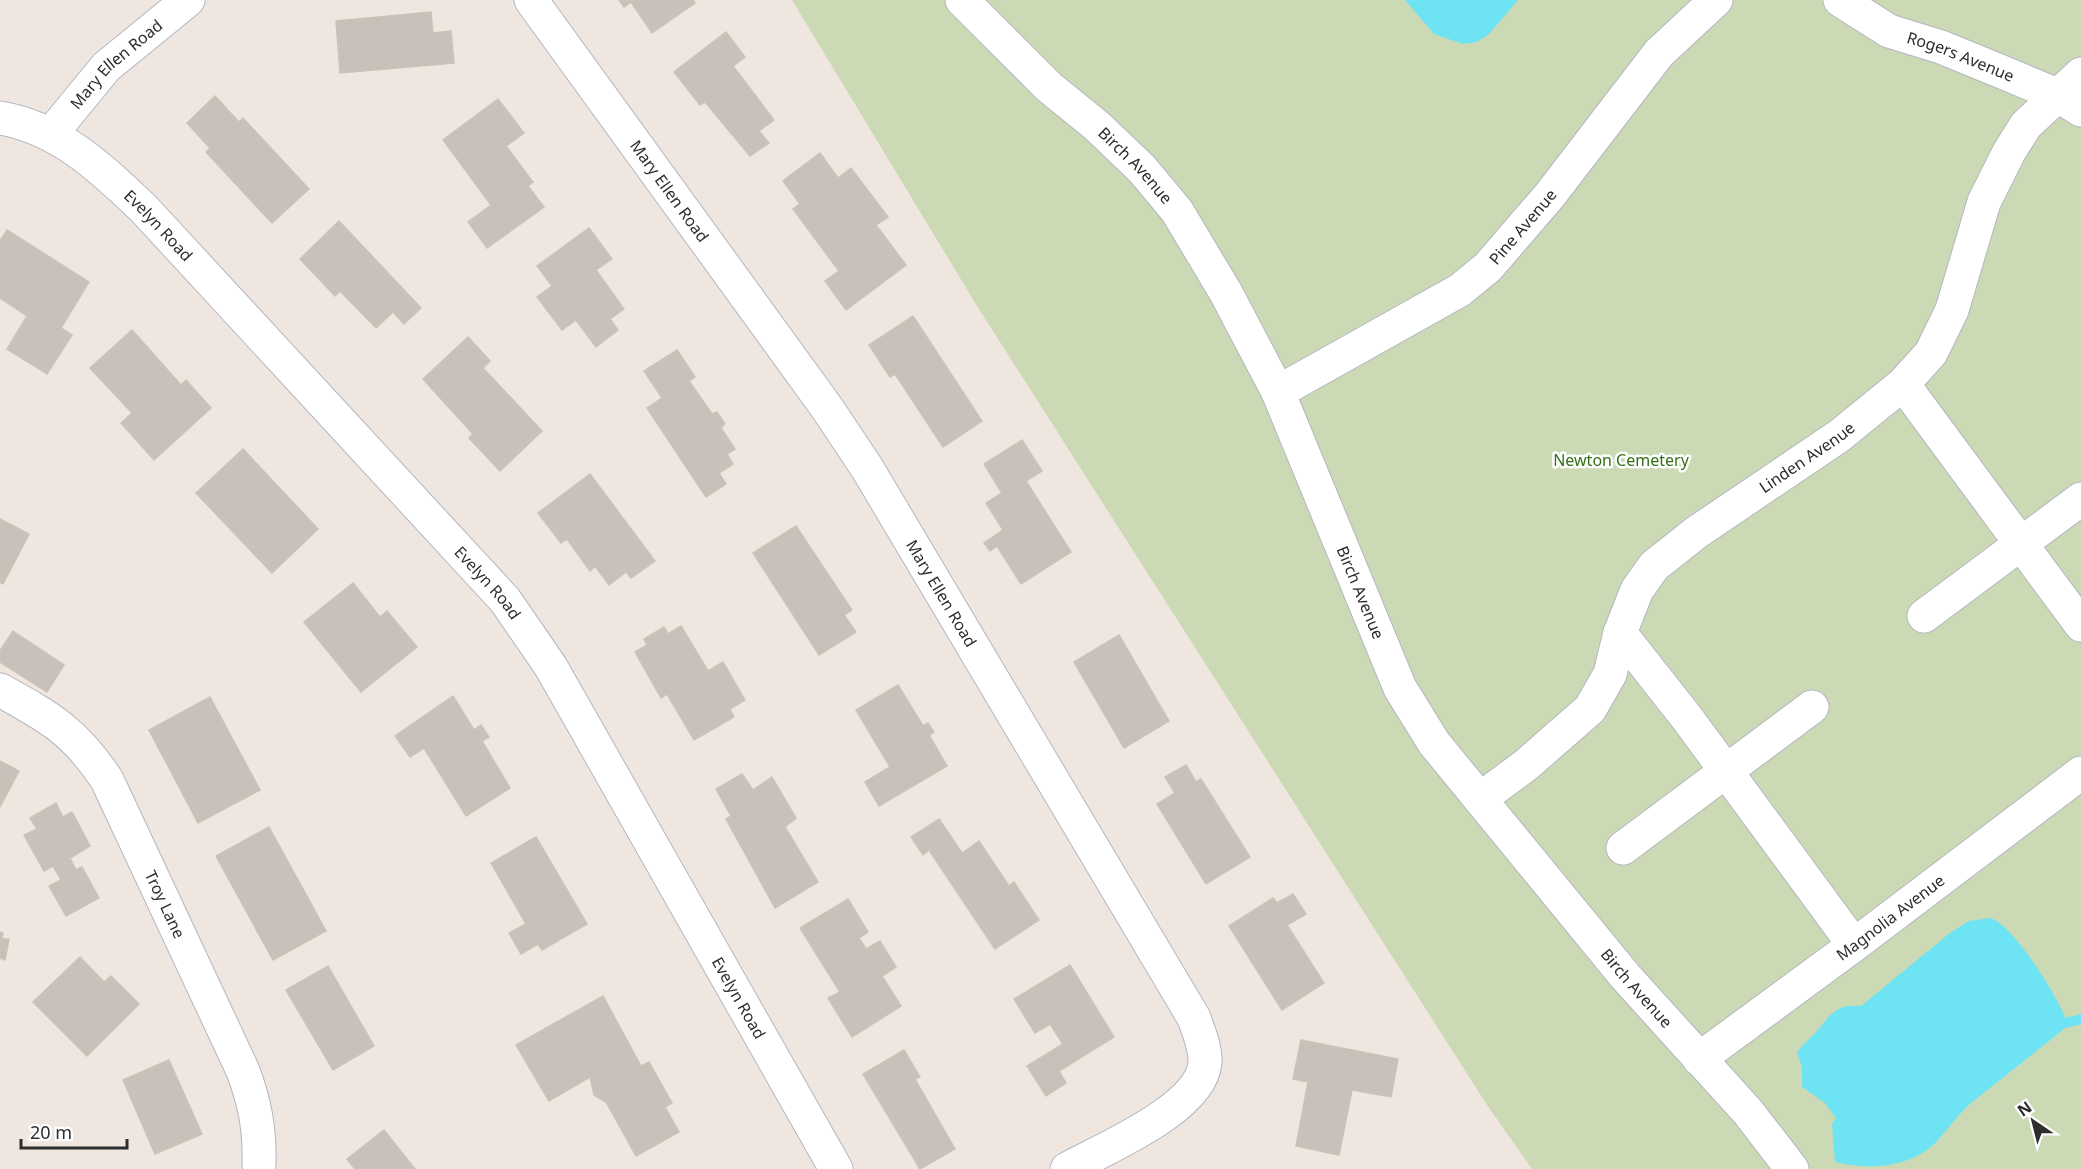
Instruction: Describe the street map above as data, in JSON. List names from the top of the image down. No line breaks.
{"streets":{"street":["Rogers Avenue","Mary Ellen Road","Birch Avenue","Evelyn Road","Pine Avenue","Linden Avenue","Troy Lane","Magnolia Avenue"]},"crossings":[["Rogers Avenue","Linden Avenue"],["Mary Ellen Road","Evelyn Road"],["Birch Avenue","Pine Avenue"],["Birch Avenue","Linden Avenue"],["Birch Avenue","Magnolia Avenue"]],"parks":["Newton Cemetery"],"scale_bar":"20 m","north":"top left"}
